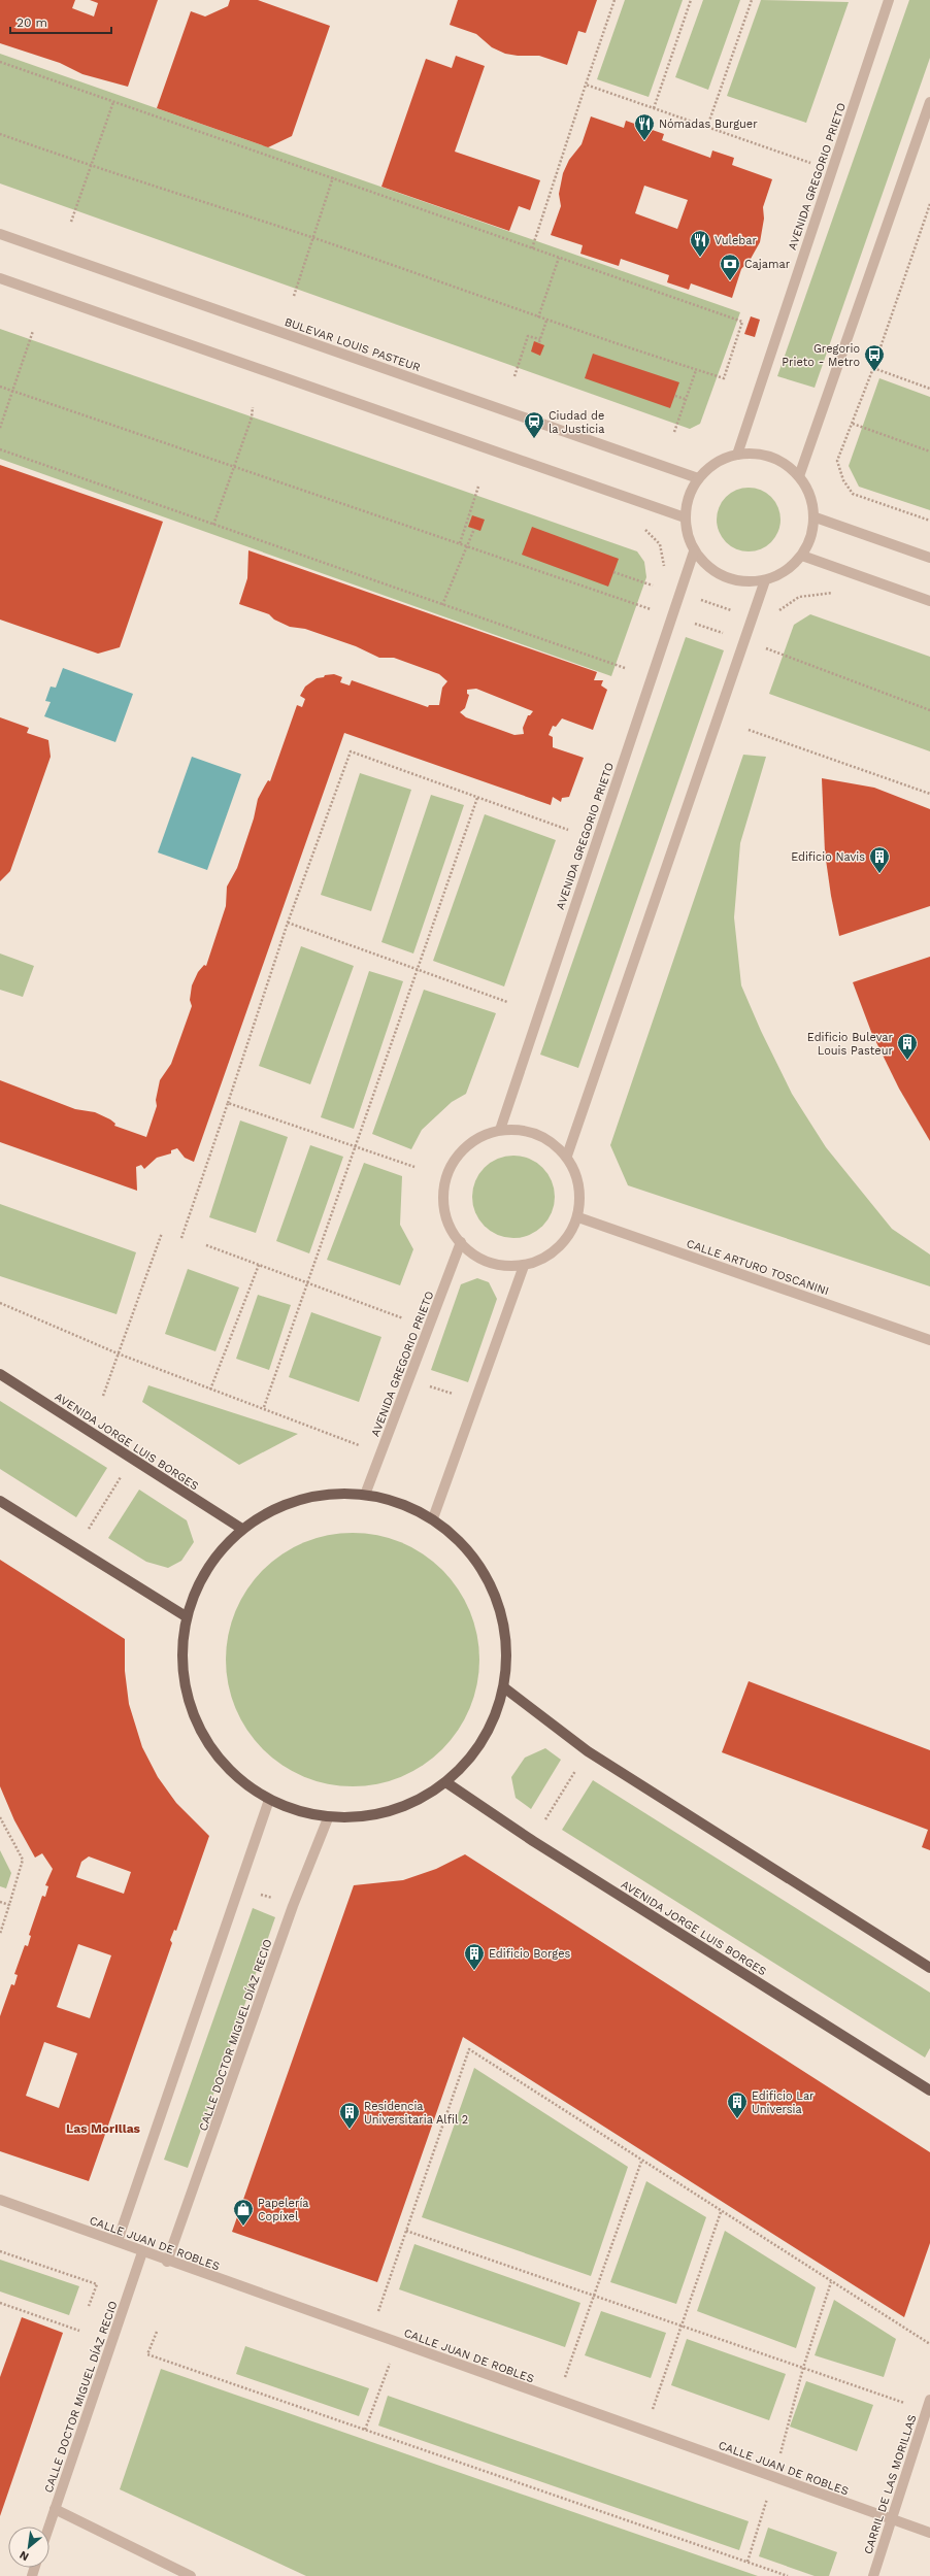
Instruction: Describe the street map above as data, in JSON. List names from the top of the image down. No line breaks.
{"streets":{"main road":["AVENIDA JORGE LUIS BORGES"],"street":["AVENIDA GREGORIO PRIETO","BULEVAR LOUIS PASTEUR","CALLE ARTURO TOSCANINI","CALLE DOCTOR MIGUEL DÍAZ RECIO","CALLE JUAN DE ROBLES","CARRIL DE LAS MORILLAS"]},"crossings":[["AVENIDA GREGORIO PRIETO","BULEVAR LOUIS PASTEUR"],["AVENIDA GREGORIO PRIETO","CALLE ARTURO TOSCANINI"],["CALLE DOCTOR MIGUEL DÍAZ RECIO","CALLE JUAN DE ROBLES"],["CALLE JUAN DE ROBLES","CARRIL DE LAS MORILLAS"]],"districts":["Las Morillas"],"places":{"restaurant":["Nómadas Burguer","Vulebar"],"bank":["Cajamar"],"bus stop":["Gregorio Prieto - Metro"],"station":["Ciudad de la Justicia"],"building":["Edificio Navis","Edificio Bulevar Louis Pasteur","Edificio Borges","Edificio Lar Universia","Residencia Universitaria Alfil 2"],"shop":["Papelería Copíxel"]},"scale_bar":"20 m","north":"bottom left"}
